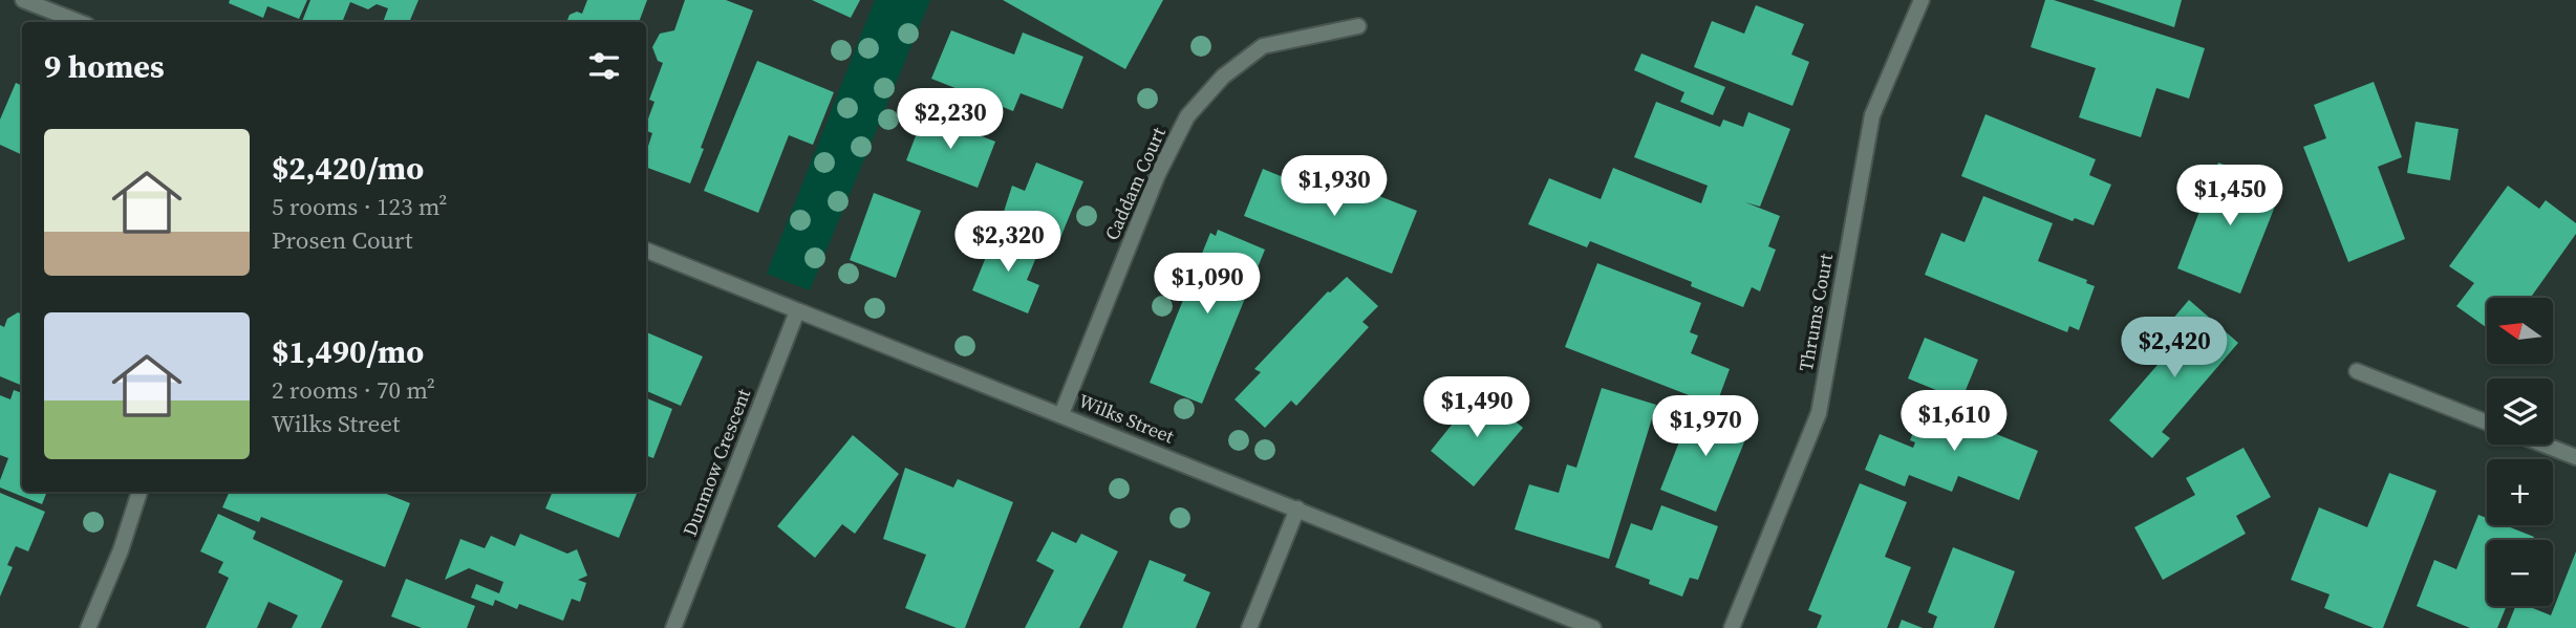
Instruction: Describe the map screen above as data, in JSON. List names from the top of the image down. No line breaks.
{"streets":{"street":["Caddam Court","Thrums Court","Wilks Street","Dunmow Crescent"]},"crossings":[["Caddam Court","Wilks Street"],["Wilks Street","Dunmow Crescent"]],"north":"left","page":{"heading":"9 homes","price":["$2,230","$1,930","$1,450","$2,320","$1,090","$2,420","$1,490","$1,610","$1,970"],"list":[{"name":"$2,420/mo","note":"5 rooms · 123 m² · Prosen Court"},{"name":"$1,490/mo","note":"2 rooms · 70 m² · Wilks Street"}],"map_buttons":["+","−"]}}
